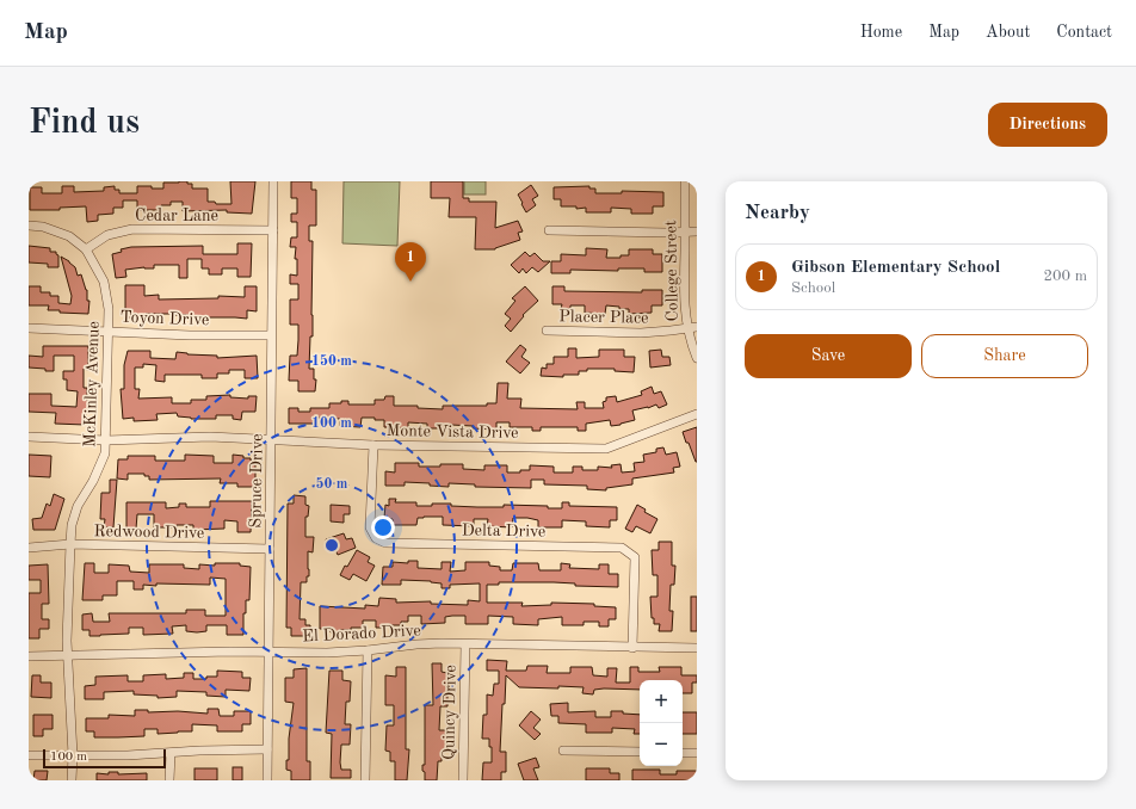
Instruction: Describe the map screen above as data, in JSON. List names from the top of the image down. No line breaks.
{"streets":{"street":["Cedar Lane","College Street","Placer Place","Toyon Drive","McKinley Avenue","Monte Vista Drive","Spruce Drive","Delta Drive","Redwood Drive","El Dorado Drive","Quincy Drive"]},"crossings":[["Cedar Lane","McKinley Avenue"],["Cedar Lane","Spruce Drive"],["College Street","Placer Place"],["Toyon Drive","McKinley Avenue"],["Toyon Drive","Spruce Drive"],["McKinley Avenue","Monte Vista Drive"],["McKinley Avenue","Redwood Drive"],["McKinley Avenue","El Dorado Drive"],["Monte Vista Drive","Spruce Drive"],["Monte Vista Drive","Delta Drive"],["Spruce Drive","Redwood Drive"],["Spruce Drive","El Dorado Drive"],["Delta Drive","El Dorado Drive"],["El Dorado Drive","Quincy Drive"]],"scale_bar":"100 m","page":{"header":"Map","nav":["Home","Map","About","Contact"],"buttons":["Directions",["Save","Share"]],"title":"Find us","heading":"Nearby","pins":"1","list":[{"mark":"1","name":"Gibson Elementary School","note":"School","value":"200 m"}],"map_buttons":["+","−"],"scale":"100 m"},"rings":["150 m","100 m","50 m"]}
